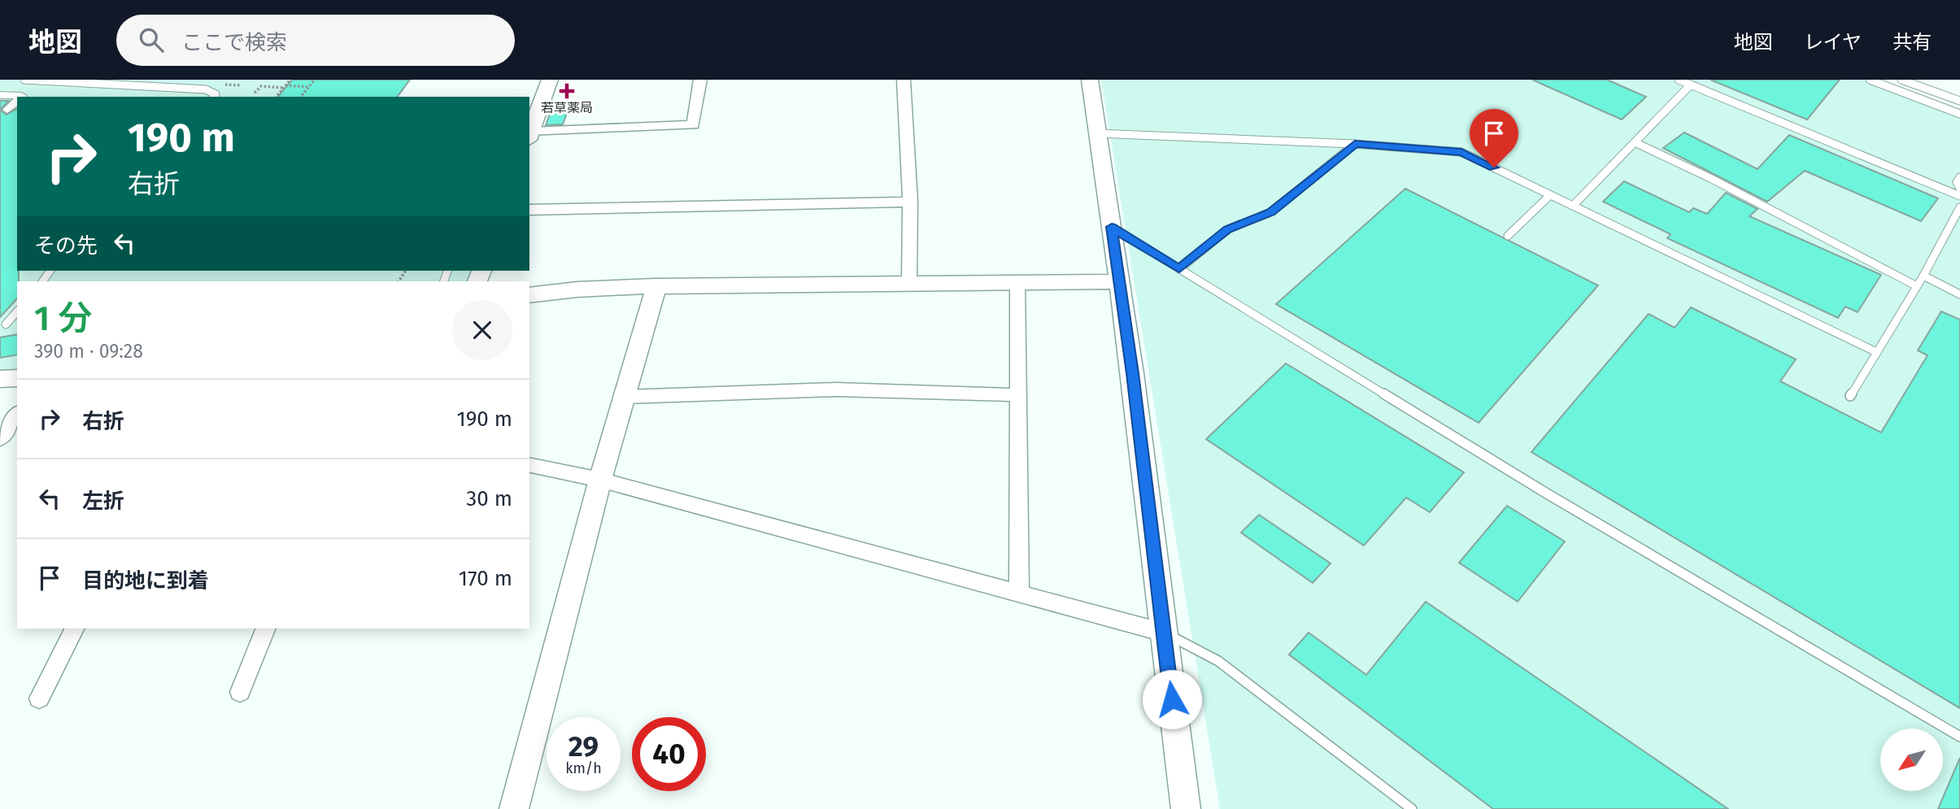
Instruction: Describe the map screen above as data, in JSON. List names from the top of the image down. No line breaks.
{"places":{"health":["若草薬局"]},"north":"bottom left","page":{"header":"地図","search":"ここで検索","nav":["地図","レイヤ","共有"],"turn":["190 m","右折"],"then":"その先","heading":["1 分","390 m · 09:28"],"list":[{"name":"右折","value":"190 m"},{"name":"左折","value":"30 m"},{"name":"目的地に到着","value":"170 m"}],"speed":"29 km/h","limit":"40"}}
